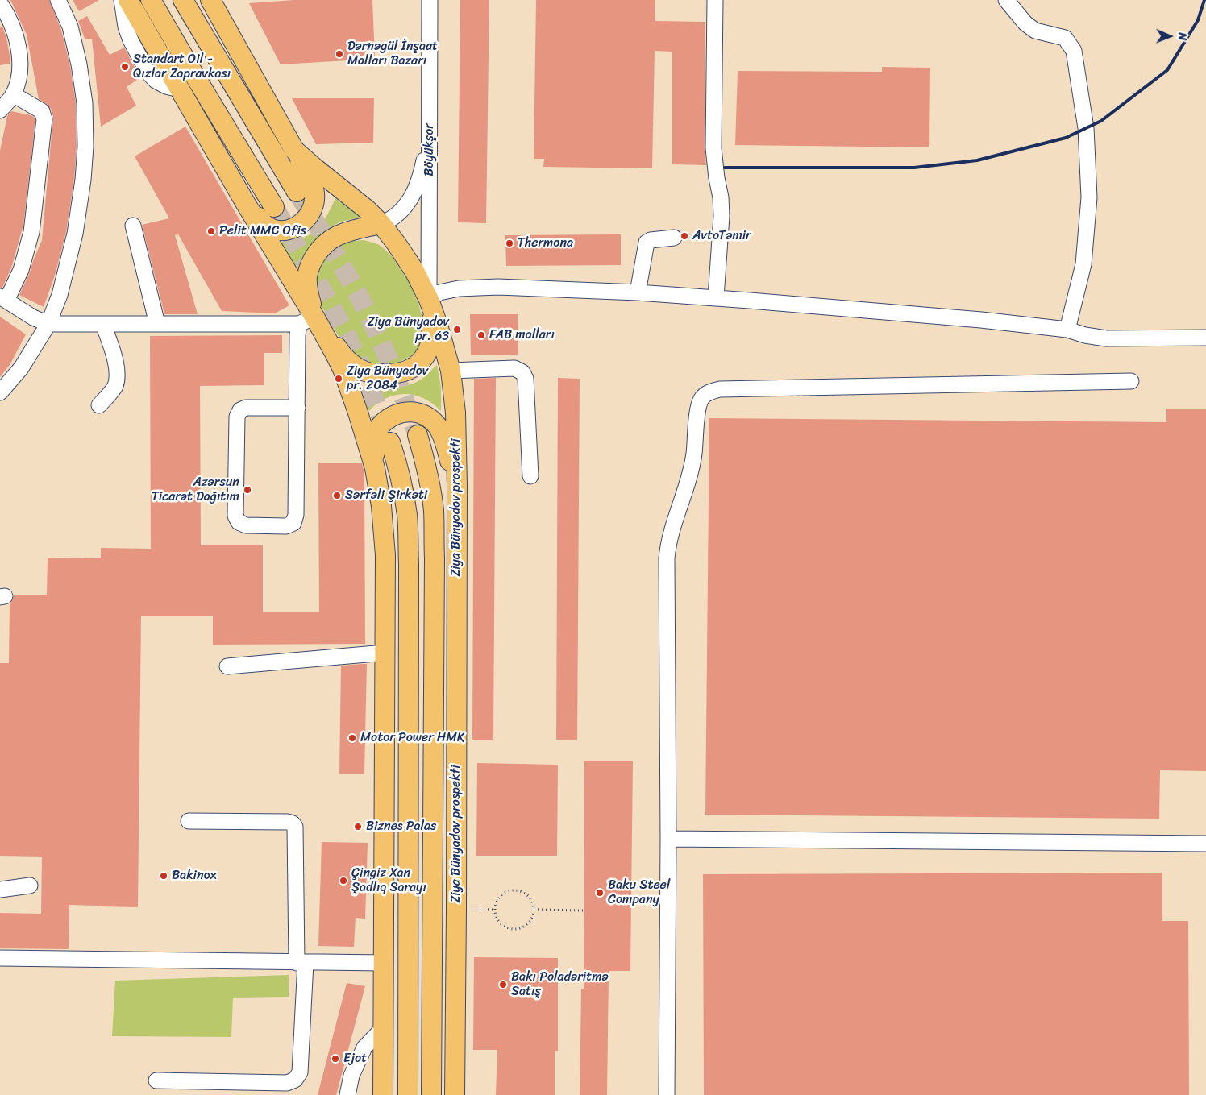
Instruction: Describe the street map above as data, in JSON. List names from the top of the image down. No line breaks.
{"streets":{"main road":["Ziya Bünyadov prospekti"],"street":["Böyükşor"]},"crossings":[["Böyükşor","Ziya Bünyadov prospekti"]],"places":["Dərnəgül İnşaat Malları Bazarı","Standart Oil - Qızlar Zapravkası","Pelit MMC Ofis","AvtoTəmir","Thermona","Ziya Bünyadov pr. 63","FAB malları","Ziya Bünyadov pr. 2084","Azərsun Ticarət Dağıtım","Sərfəli Şirkəti","Motor Power HMK","Biznes Palas","Bakinox","Çingiz Xan Şadlıq Sarayı","Baku Steel Company","Bakı Poladəritmə Satış","Ejot"],"north":"right"}
